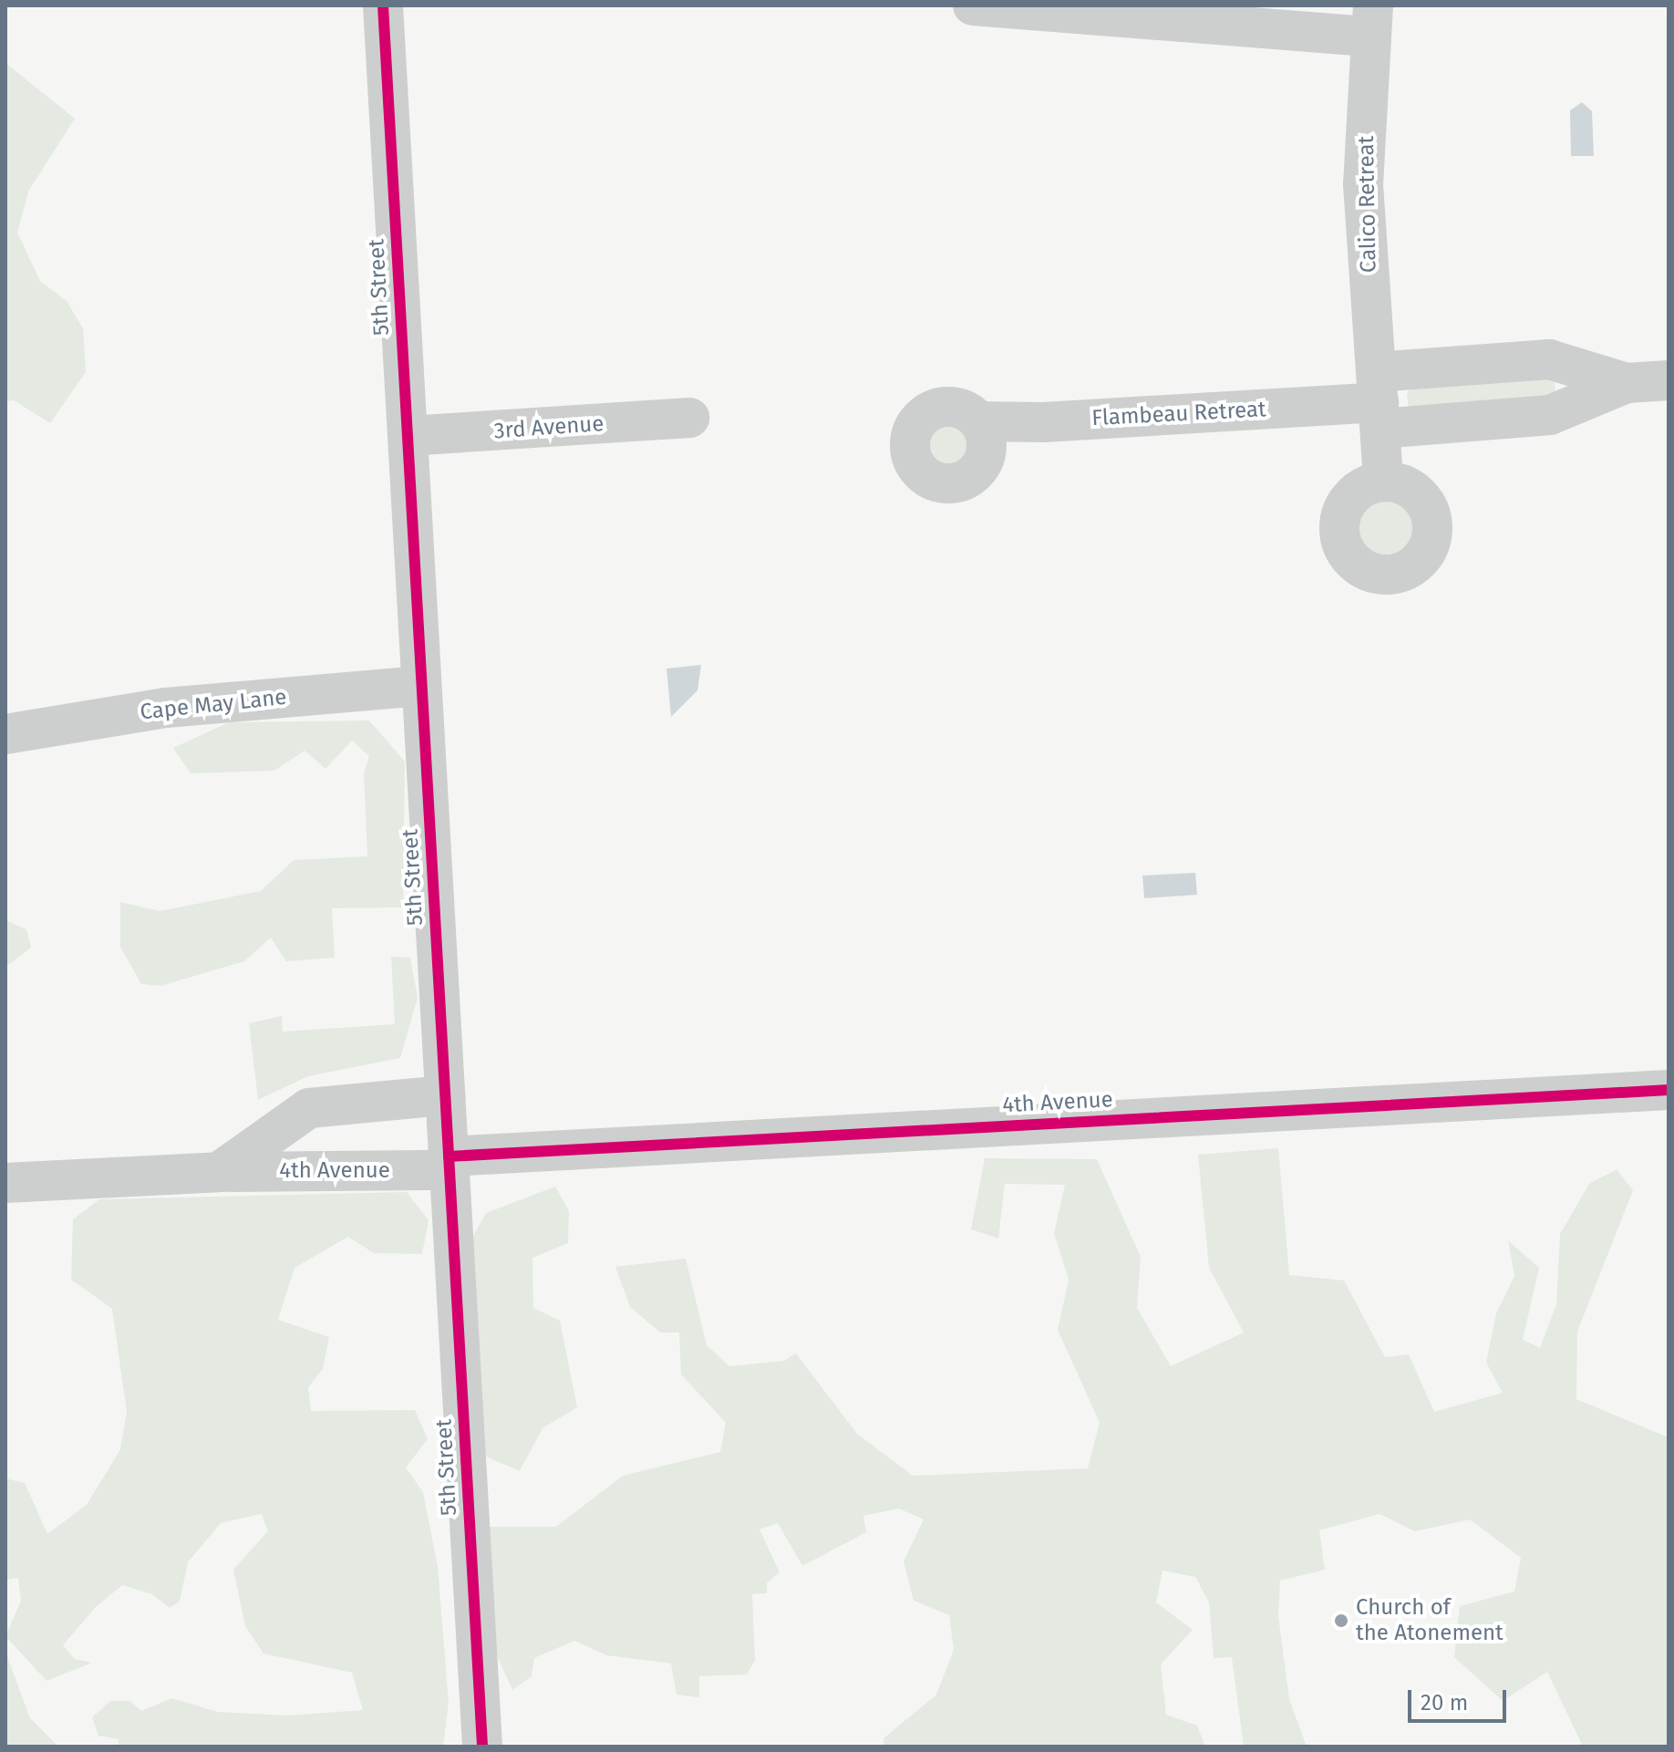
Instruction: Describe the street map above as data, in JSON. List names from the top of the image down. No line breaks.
{"streets":{"street":["Calico Retreat","5th Street","Flambeau Retreat","3rd Avenue","Cape May Lane","4th Avenue"]},"crossings":[["Calico Retreat","Flambeau Retreat"],["5th Street","3rd Avenue"],["5th Street","Cape May Lane"],["5th Street","4th Avenue"]],"places":["Church of the Atonement"],"scale_bar":"20 m"}
